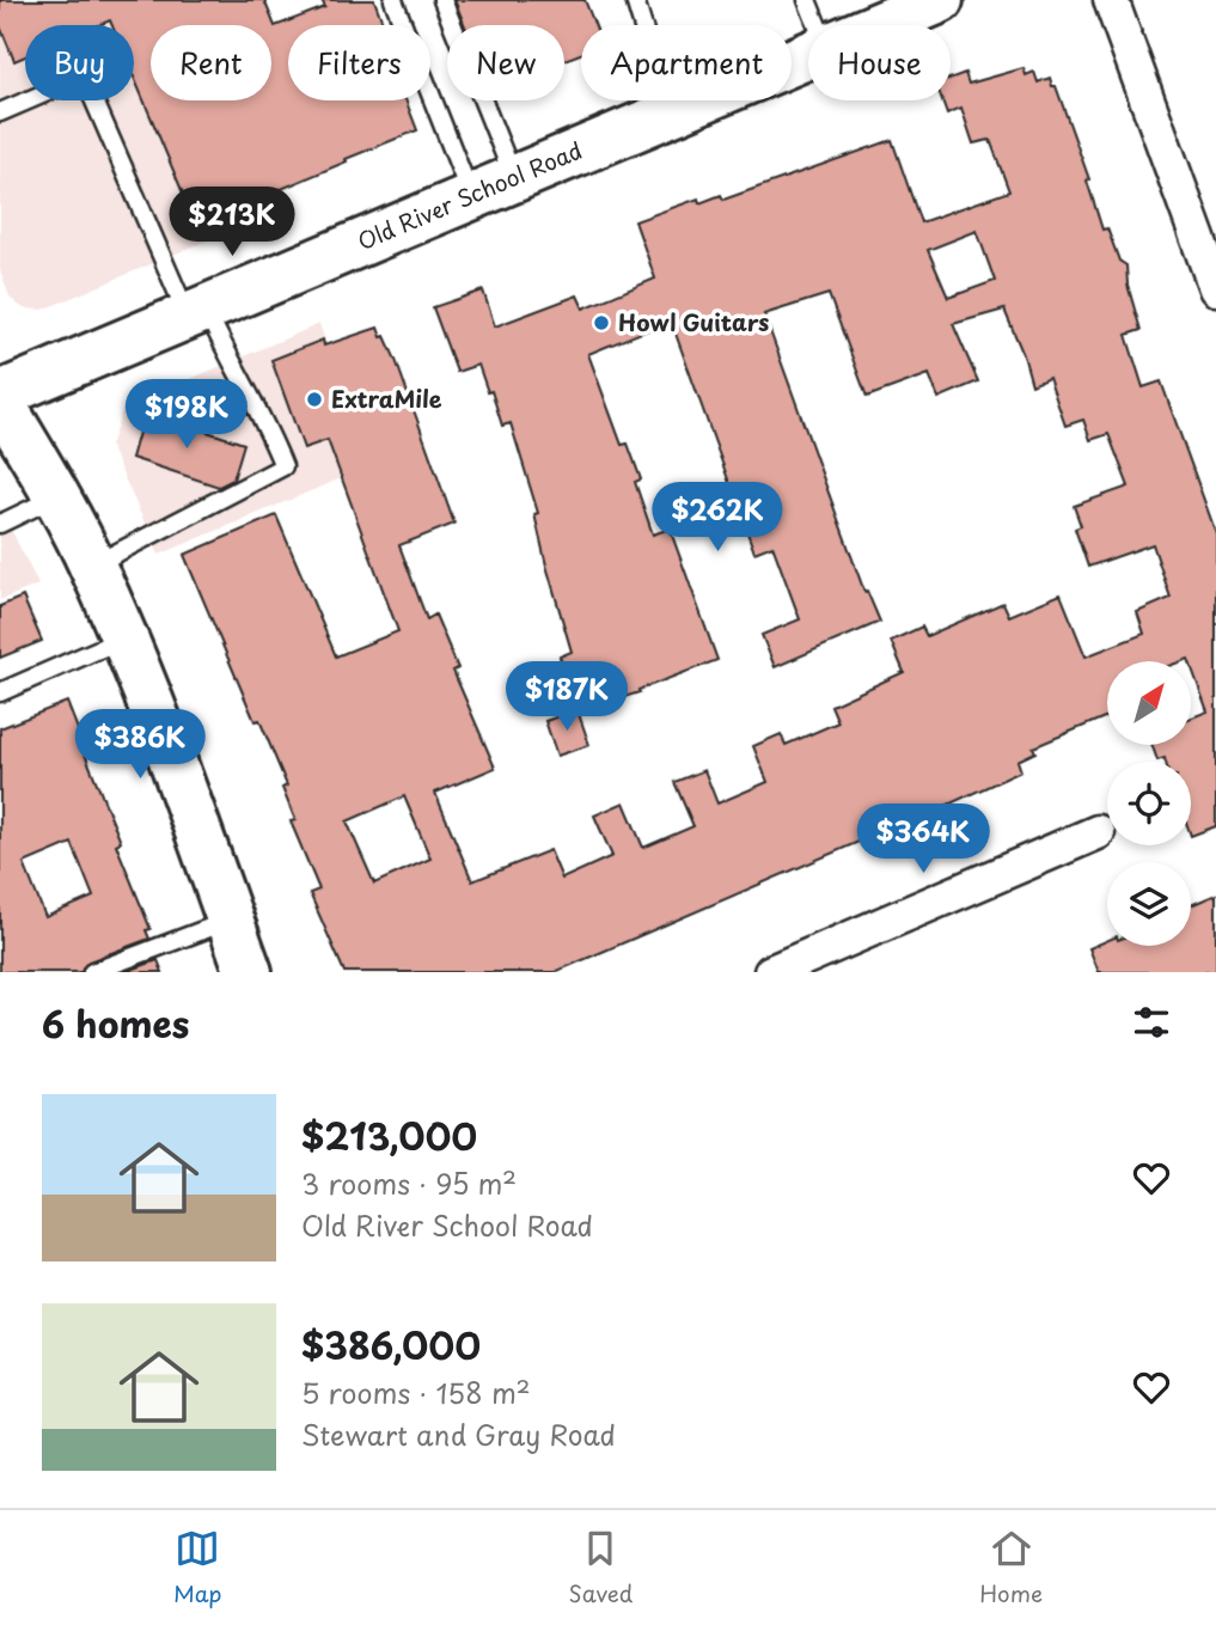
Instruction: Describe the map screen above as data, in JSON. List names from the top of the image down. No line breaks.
{"streets":{"main road":["Old River School Road"]},"places":["Howl Guitars","ExtraMile"],"north":"top right","page":{"chip":["Buy","Rent","Filters","New","Apartment","House"],"price":["$213K","$198K","$262K","$187K","$386K","$364K"],"heading":"6 homes","list":[{"name":"$213,000","note":"3 rooms · 95 m² · Old River School Road"},{"name":"$386,000","note":"5 rooms · 158 m² · Stewart and Gray Road"}],"tabs":["Map","Saved","Home"]}}
